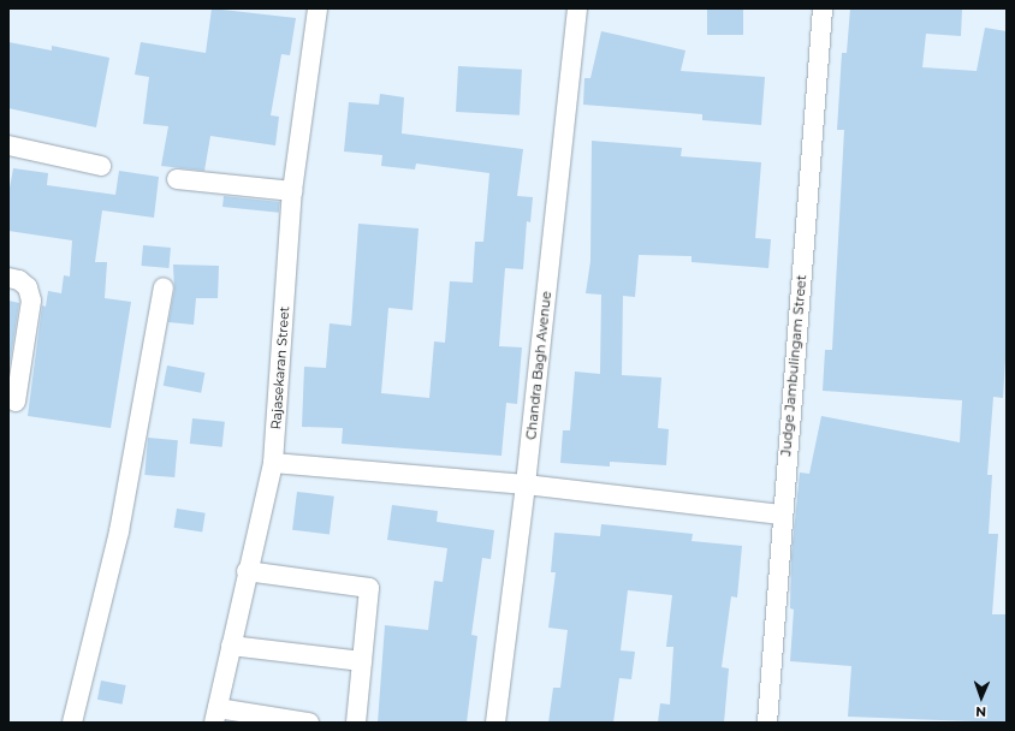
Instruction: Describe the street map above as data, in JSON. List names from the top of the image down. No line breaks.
{"streets":{"street":["Chandra Bagh Avenue","Judge Jambulingam Street","Rajasekaran Street"]},"north":"bottom"}
